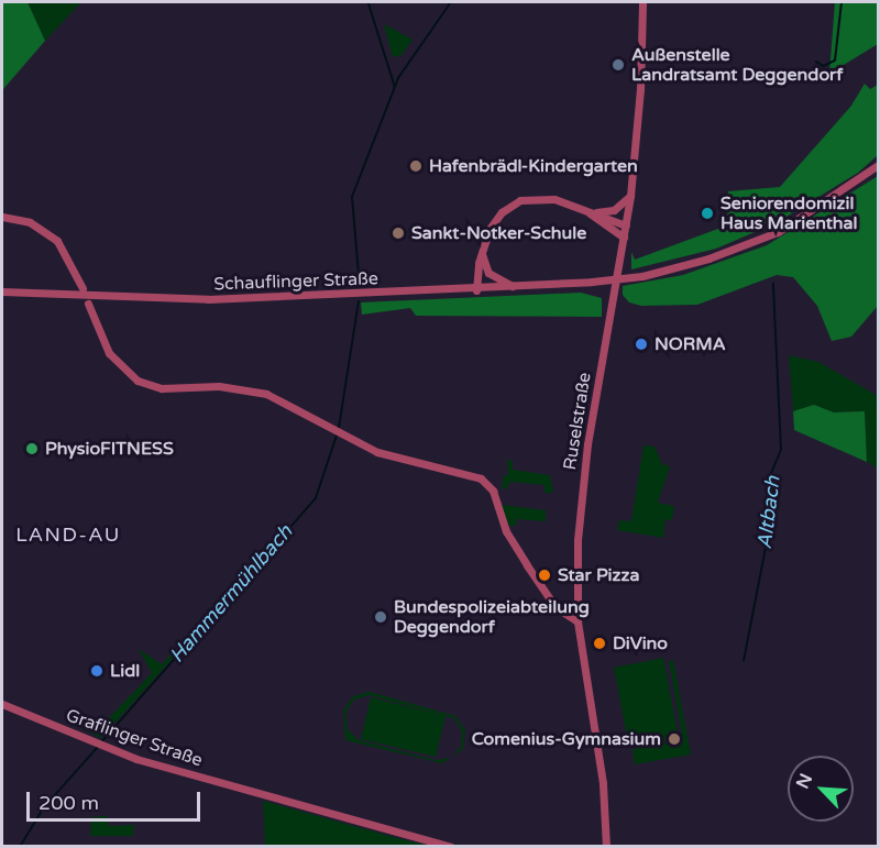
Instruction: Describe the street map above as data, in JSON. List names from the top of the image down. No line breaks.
{"streets":{"main road":["Schauflinger Straße","Ruselstraße","Graflinger Straße"]},"districts":["LAND-AU"],"water":["Altbach","Hammermühlbach"],"places":["Außenstelle Landratsamt Deggendorf","Hafenbrädl-Kindergarten","Seniorendomizil Haus Marienthal","Sankt-Notker-Schule","NORMA","PhysioFITNESS","Star Pizza","Bundespolizeiabteilung Deggendorf","DiVino","Lidl","Comenius-Gymnasium"],"scale_bar":"200 m","north":"top left"}
